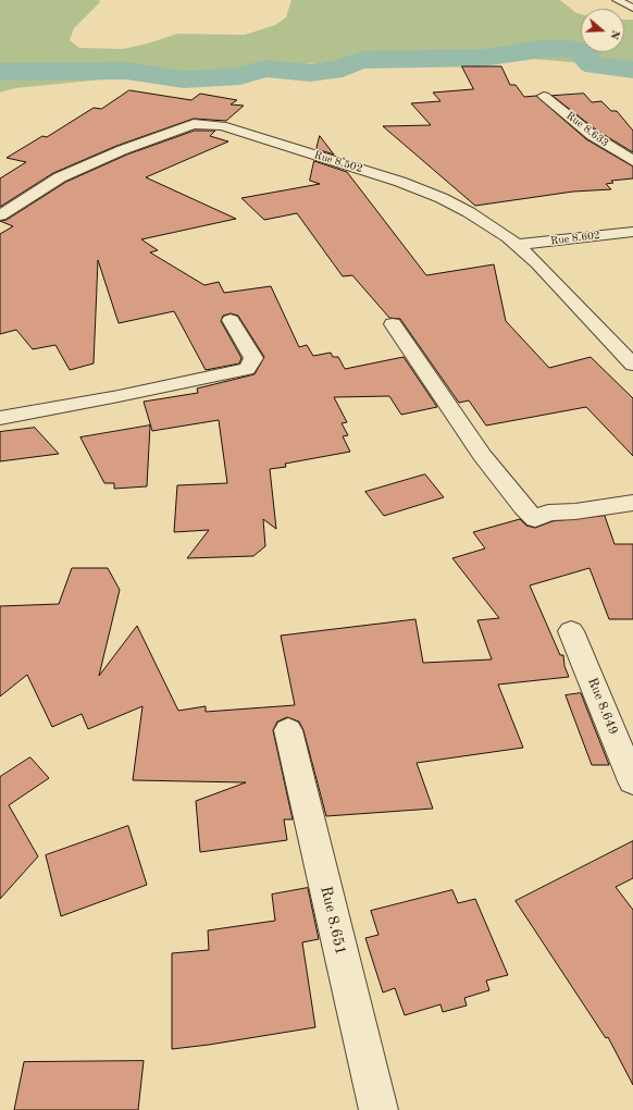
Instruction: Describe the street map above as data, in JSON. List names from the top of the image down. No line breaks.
{"streets":{"street":["Rue 8.633","Rue 8.502","Rue 8.602","Rue 8.649","Rue 8.651"]},"crossings":[["Rue 8.502","Rue 8.602"]],"north":"right"}
